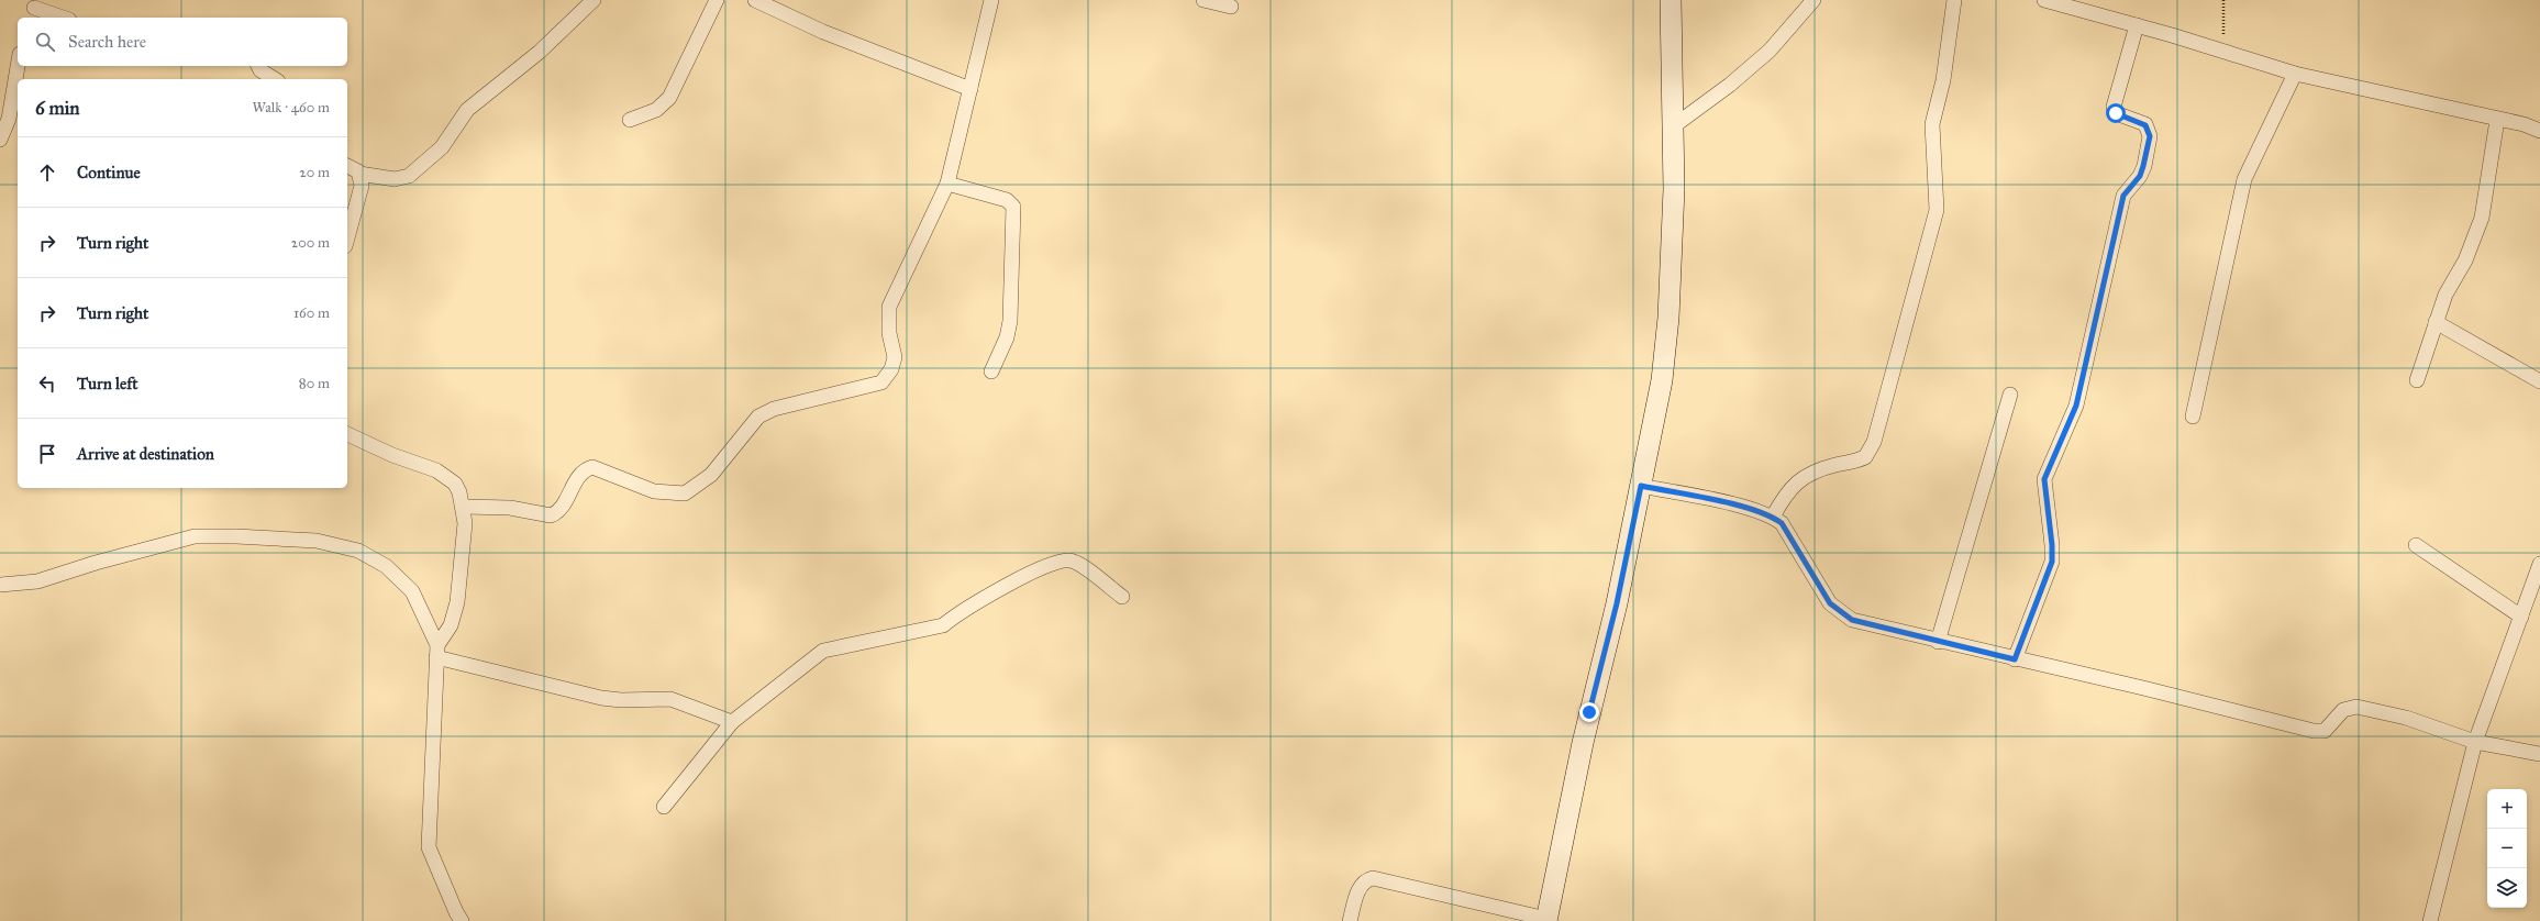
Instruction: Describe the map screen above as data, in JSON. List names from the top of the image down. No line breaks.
{"page":{"search":"Search here","heading":["6 min","Walk · 460 m"],"list":[["Continue","20 m"],["Turn right","200 m"],["Turn right","160 m"],["Turn left","80 m"],"Arrive at destination"],"map_buttons":["+","−"]}}
